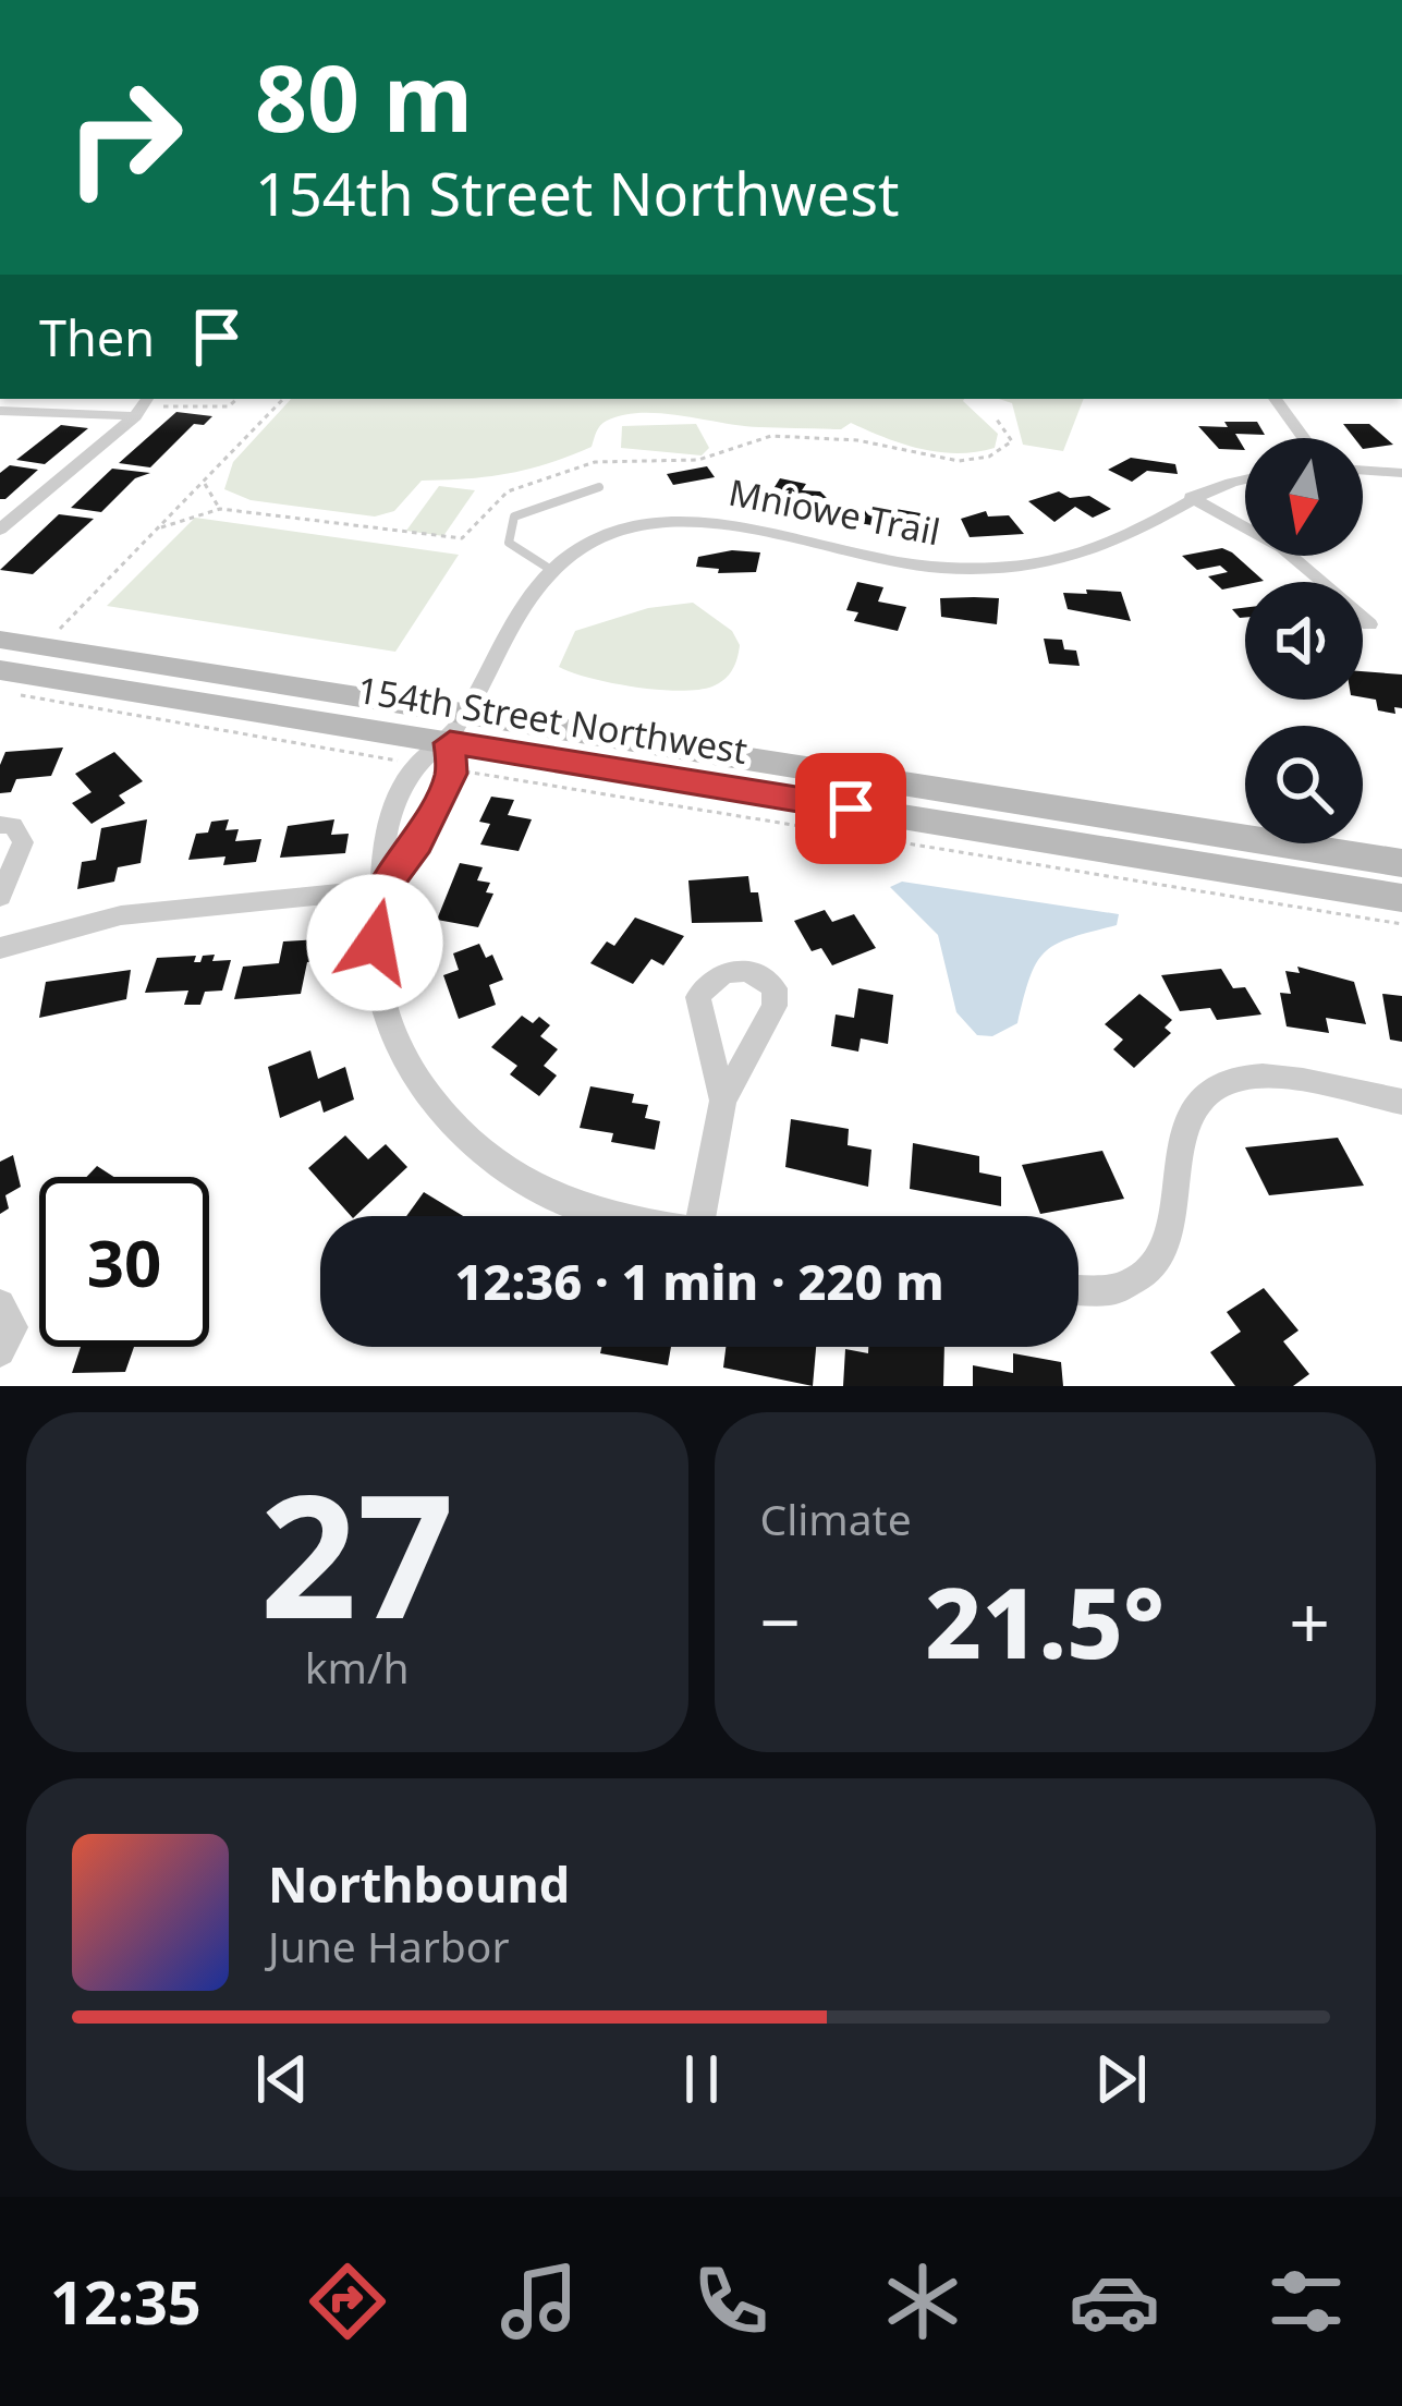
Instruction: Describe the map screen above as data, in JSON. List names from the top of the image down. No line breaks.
{"streets":{"street":["Mniowe Trail","154th Street Northwest"]},"crossings":[["Mniowe Trail","154th Street Northwest"]],"north":"bottom","page":{"turn":["80 m","154th Street Northwest"],"then":"Then","limit":"30","trip":"12:36 · 1 min · 220 m","tile":[["27","km/h"],"Climate"],"heat":["−","21.5°","+"],"song":["Northbound","June Harbor"],"tabs":"12:35"}}
